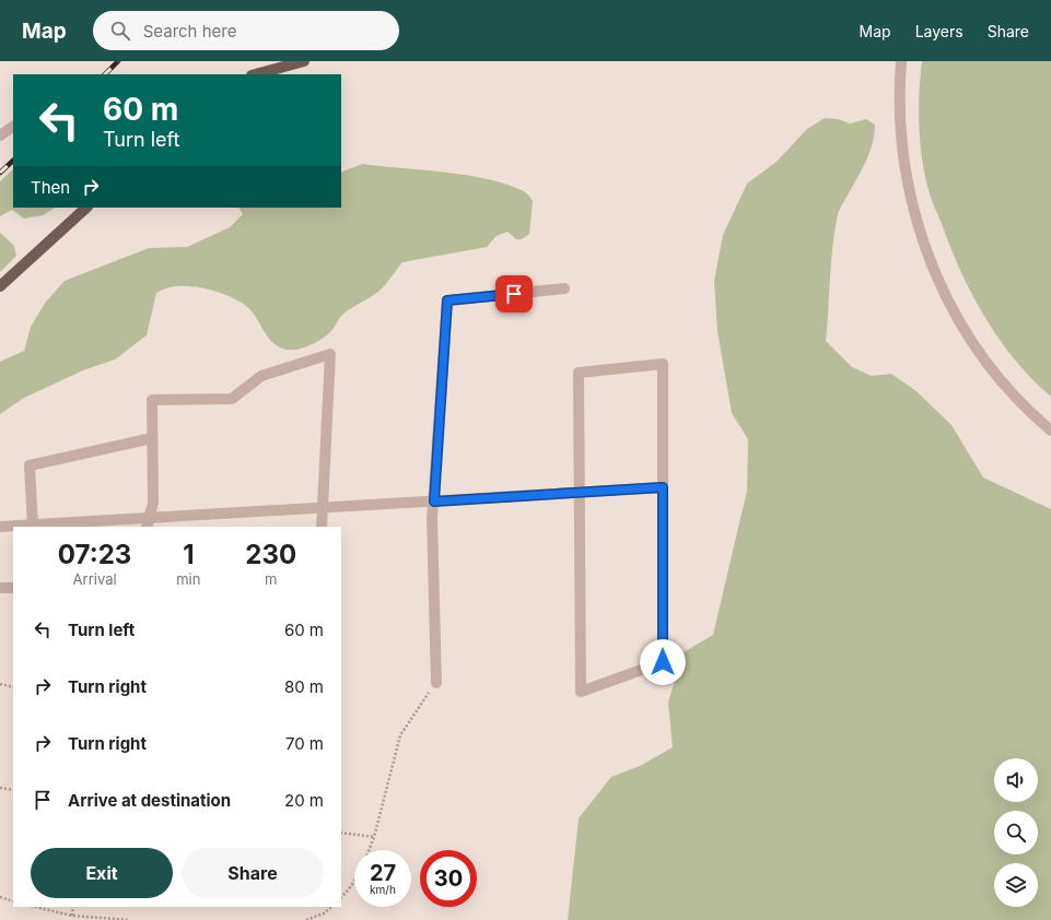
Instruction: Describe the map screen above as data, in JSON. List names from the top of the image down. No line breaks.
{"page":{"header":"Map","search":"Search here","nav":["Map","Layers","Share"],"turn":["60 m","Turn left"],"then":"Then","eta":["07:23","Arrival","1","min","230","m"],"list":[{"name":"Turn left","value":"60 m"},{"name":"Turn right","value":"80 m"},{"name":"Turn right","value":"70 m"},{"name":"Arrive at destination","value":"20 m"}],"buttons":["Exit","Share"],"speed":"27 km/h","limit":"30"}}
